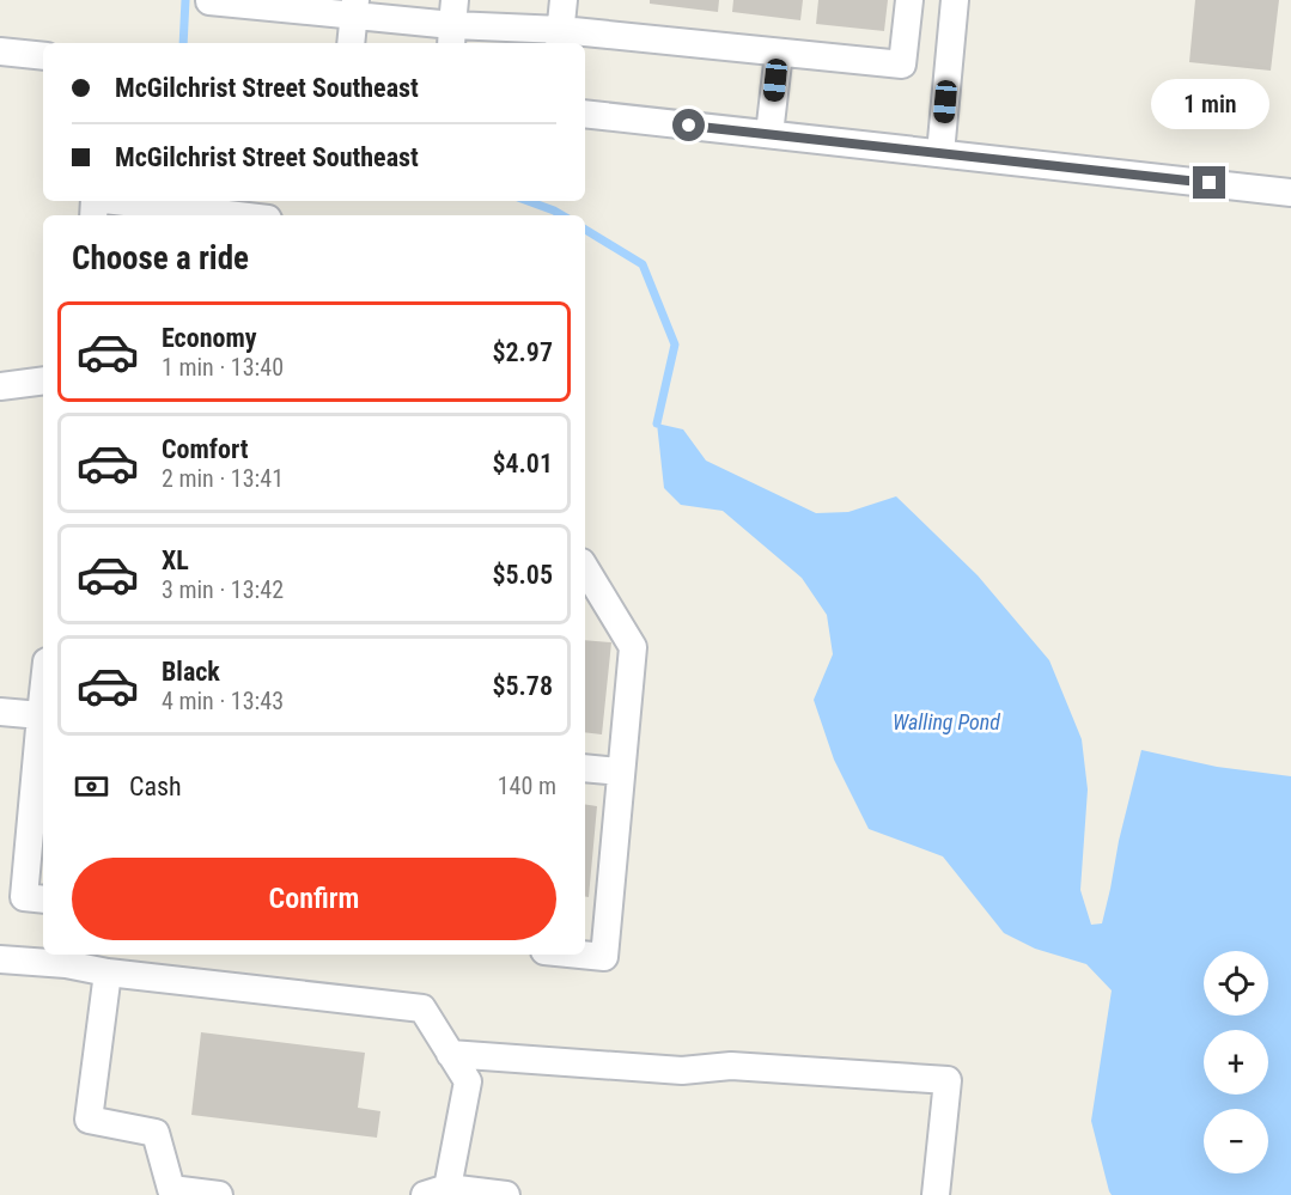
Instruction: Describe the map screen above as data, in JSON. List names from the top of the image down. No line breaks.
{"water":["Walling Pond"],"page":{"banner":["McGilchrist Street Southeast","McGilchrist Street Southeast"],"bubble":"1 min","heading":"Choose a ride","list":[{"name":"Economy","note":"1 min · 13:40","value":"$2.97"},{"name":"Comfort","note":"2 min · 13:41","value":"$4.01"},{"name":"XL","note":"3 min · 13:42","value":"$5.05"},{"name":"Black","note":"4 min · 13:43","value":"$5.78"}],"pay":["Cash","140 m"],"buttons":"Confirm","map_buttons":["+","−"]}}
